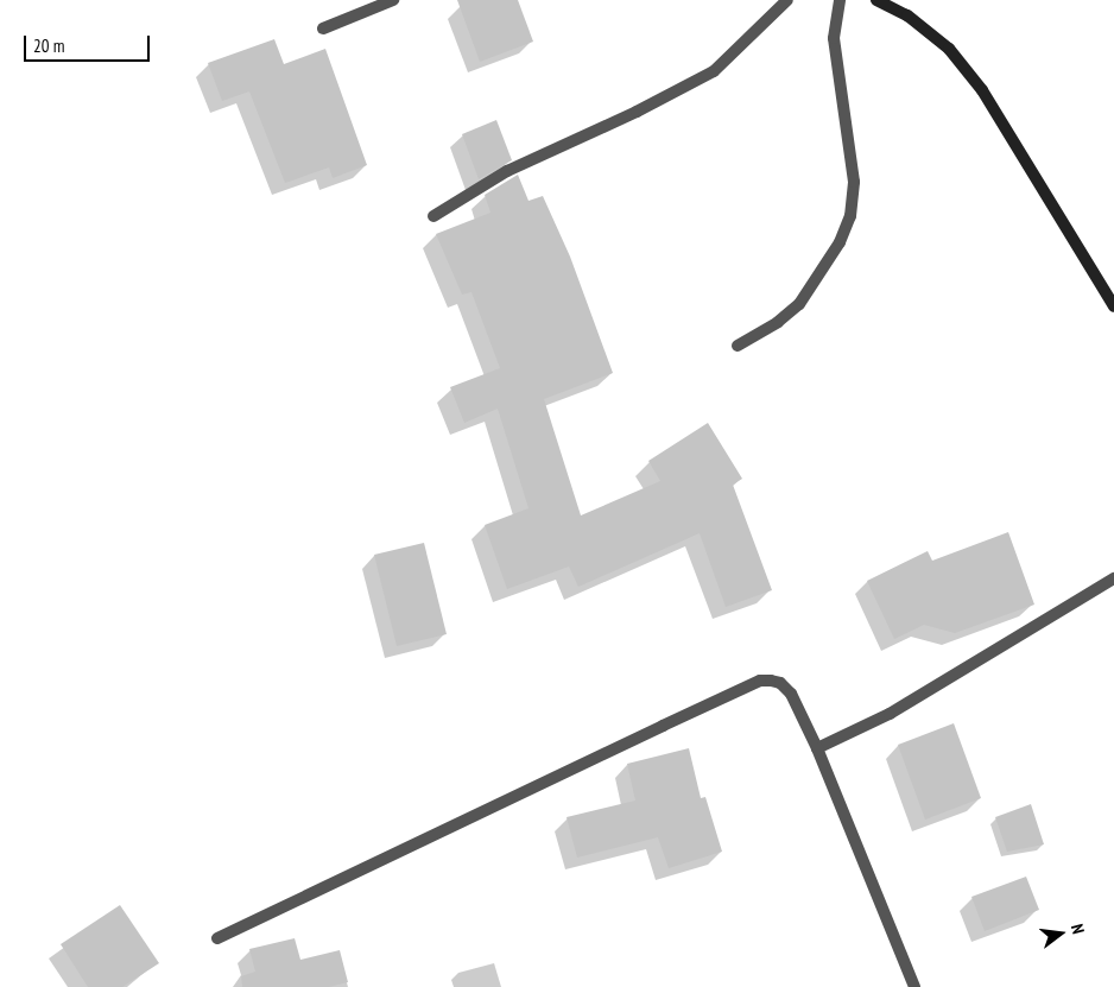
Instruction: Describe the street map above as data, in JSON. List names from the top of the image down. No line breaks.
{"scale_bar":"20 m","north":"right"}
